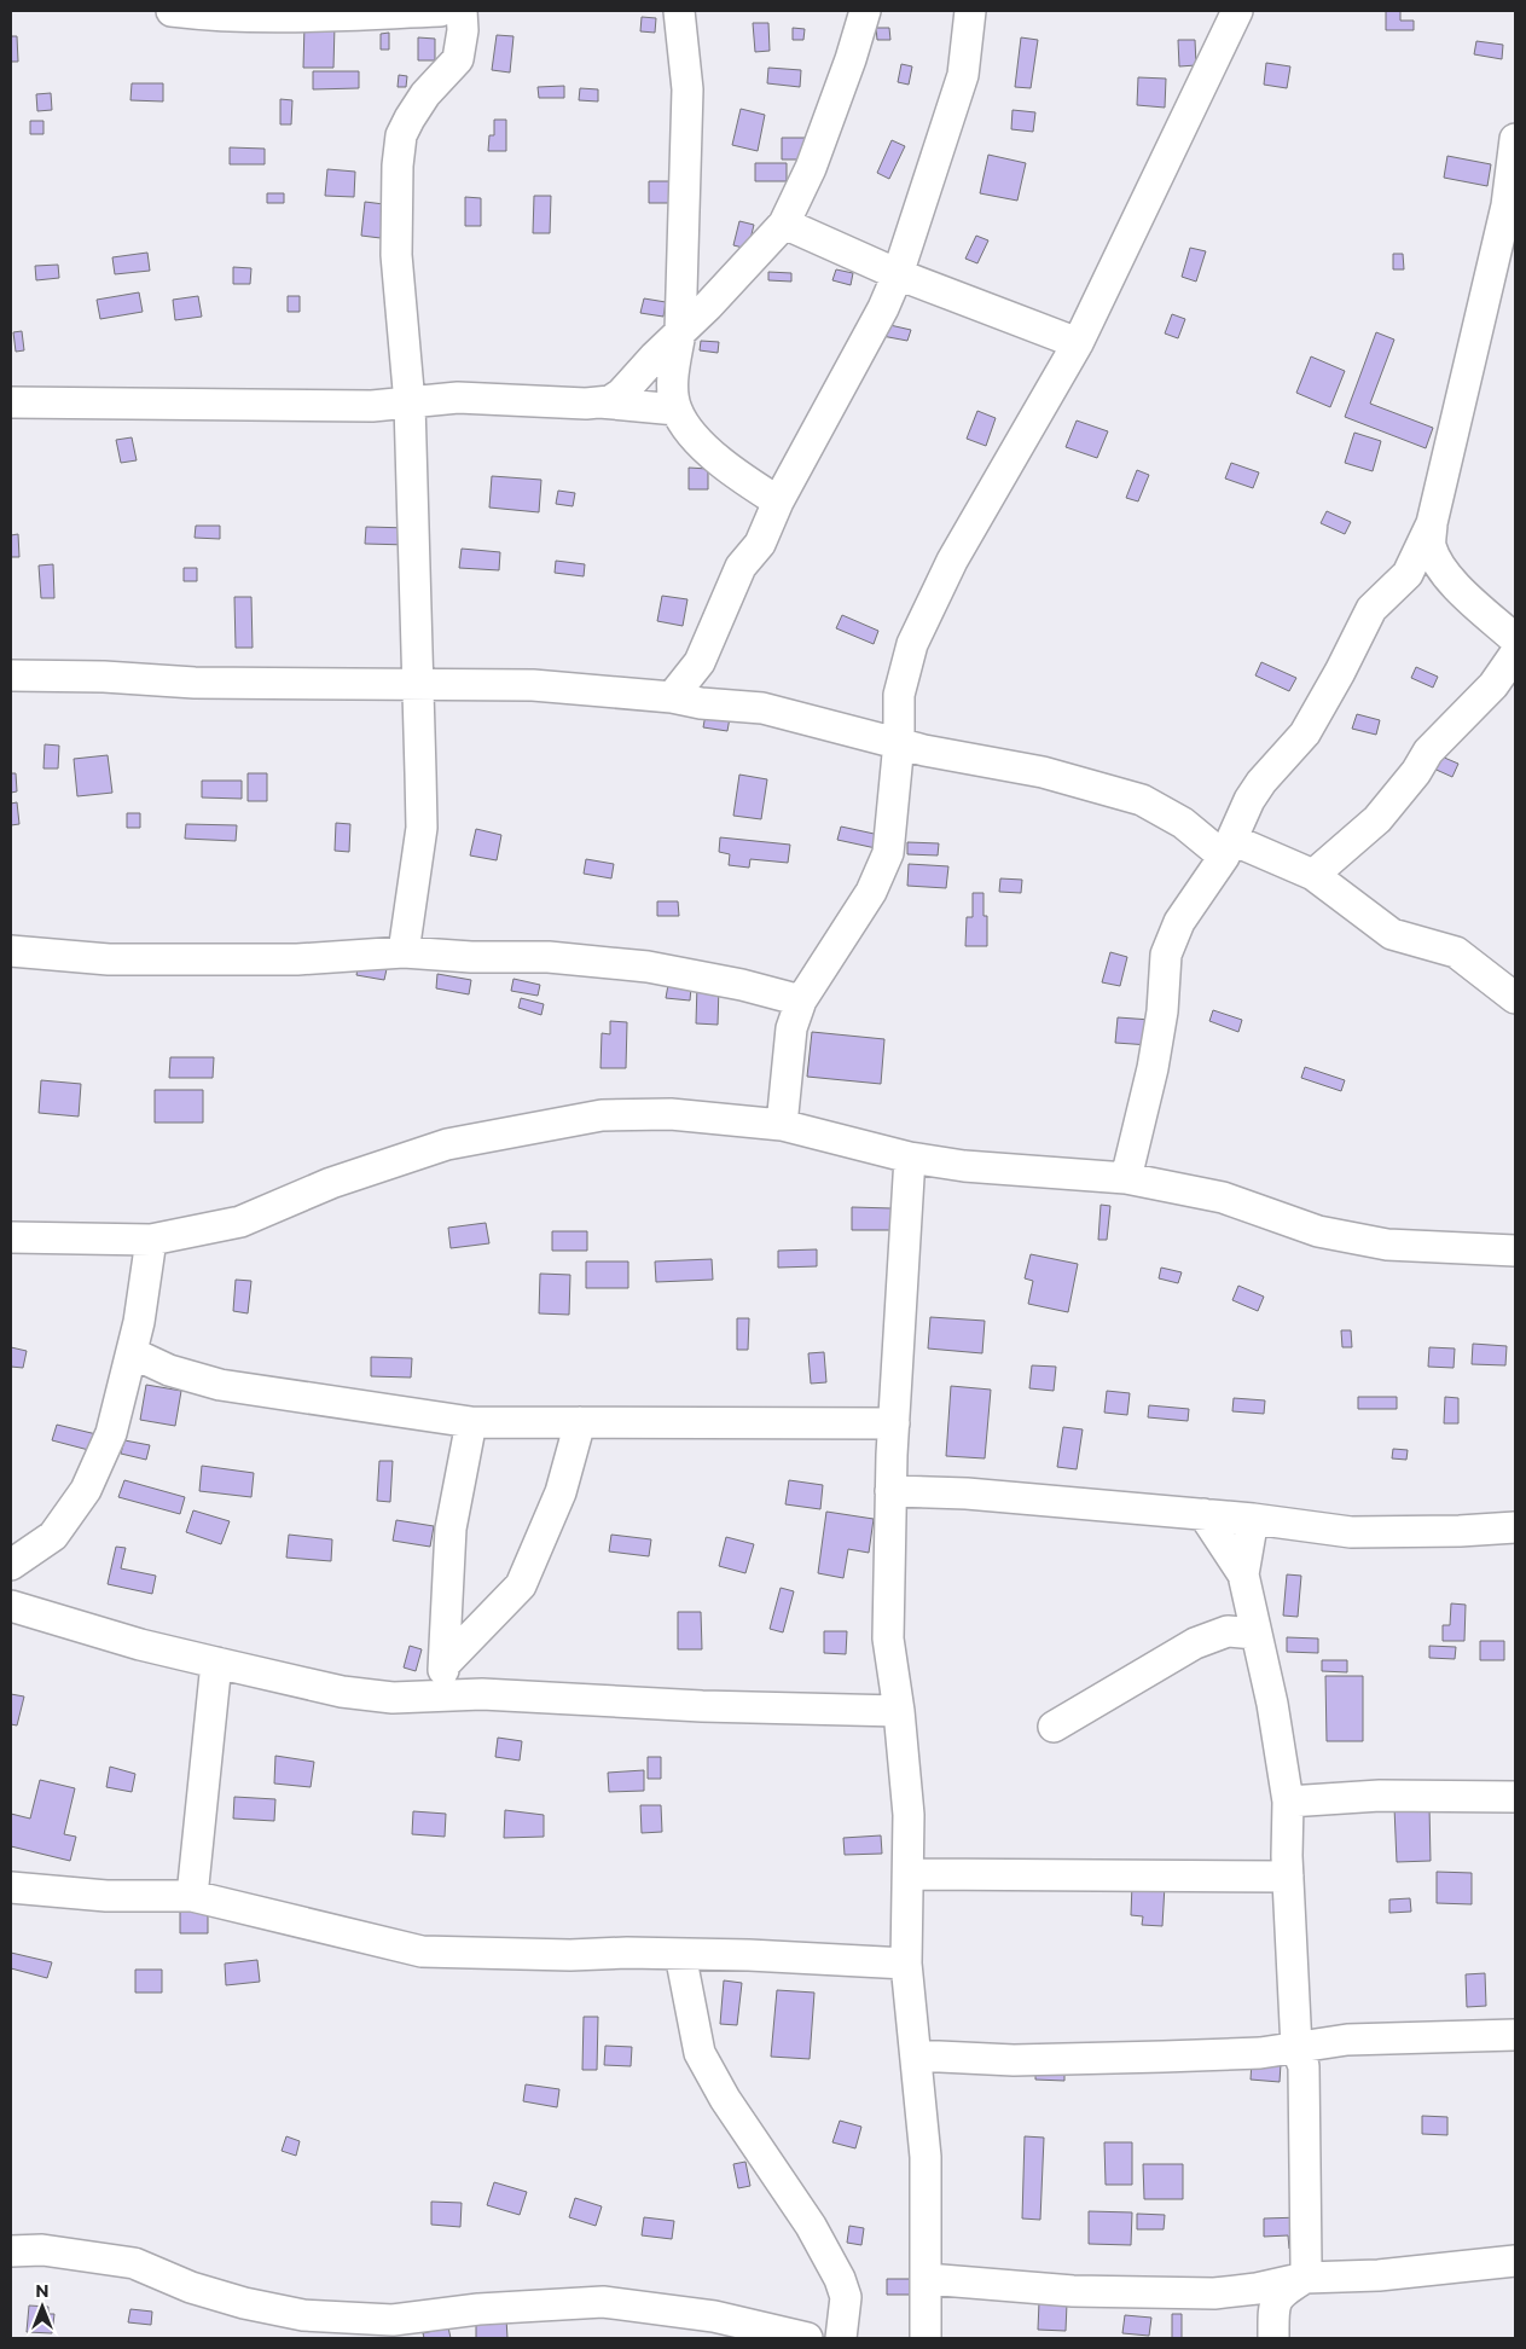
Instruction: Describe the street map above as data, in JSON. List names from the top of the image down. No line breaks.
{"north":"top"}
